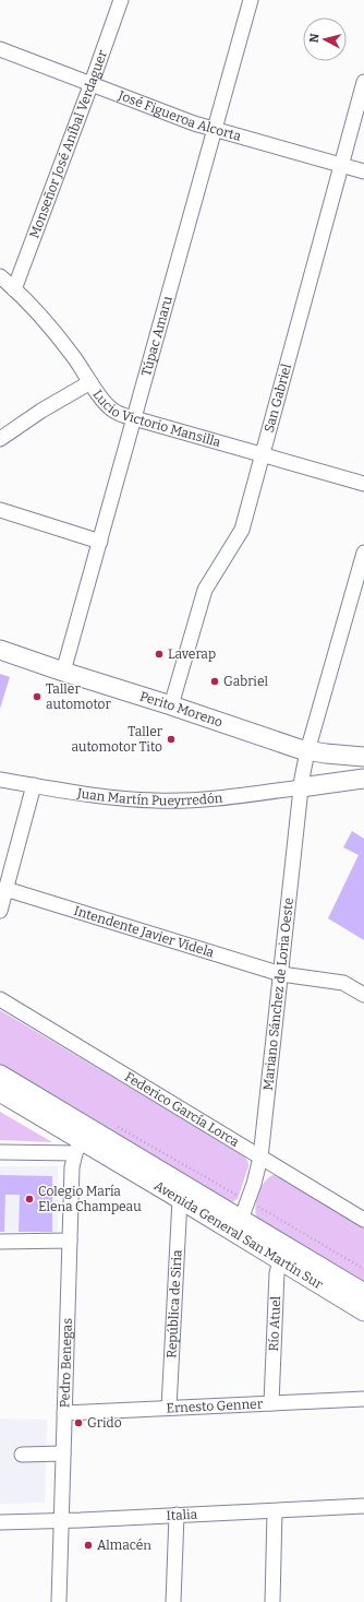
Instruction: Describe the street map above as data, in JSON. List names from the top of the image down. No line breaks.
{"streets":{"main road":["Perito Moreno","Avenida General San Martín Sur"],"street":["José Figueroa Alcorta","Monseñor José Aníbal Verdaguer","Túpac Amaru","San Gabriel","Lucio Victorio Mansilla","Juan Martín Pueyrredón","Intendente Javier Videla","Mariano Sánchez de Loria Oeste","Federico García Lorca","República de Siria","Río Atuel","Pedro Benegas","Ernesto Genner","Italia"]},"crossings":[["José Figueroa Alcorta","Monseñor José Aníbal Verdaguer"],["José Figueroa Alcorta","Túpac Amaru"],["José Figueroa Alcorta","San Gabriel"],["Monseñor José Aníbal Verdaguer","Lucio Victorio Mansilla"],["Túpac Amaru","Lucio Victorio Mansilla"],["Túpac Amaru","Perito Moreno"],["San Gabriel","Lucio Victorio Mansilla"],["San Gabriel","Perito Moreno"],["Perito Moreno","Mariano Sánchez de Loria Oeste"],["Juan Martín Pueyrredón","Mariano Sánchez de Loria Oeste"],["Intendente Javier Videla","Mariano Sánchez de Loria Oeste"],["Mariano Sánchez de Loria Oeste","Federico García Lorca"],["Mariano Sánchez de Loria Oeste","Avenida General San Martín Sur"],["Avenida General San Martín Sur","República de Siria"],["Avenida General San Martín Sur","Río Atuel"],["Avenida General San Martín Sur","Pedro Benegas"],["República de Siria","Ernesto Genner"],["Río Atuel","Ernesto Genner"],["Pedro Benegas","Ernesto Genner"],["Pedro Benegas","Italia"]],"places":["Laverap","Gabriel","Taller automotor","Taller automotor Tito","Colegio María Elena Champeau","Grido","Almacén"],"north":"left"}
